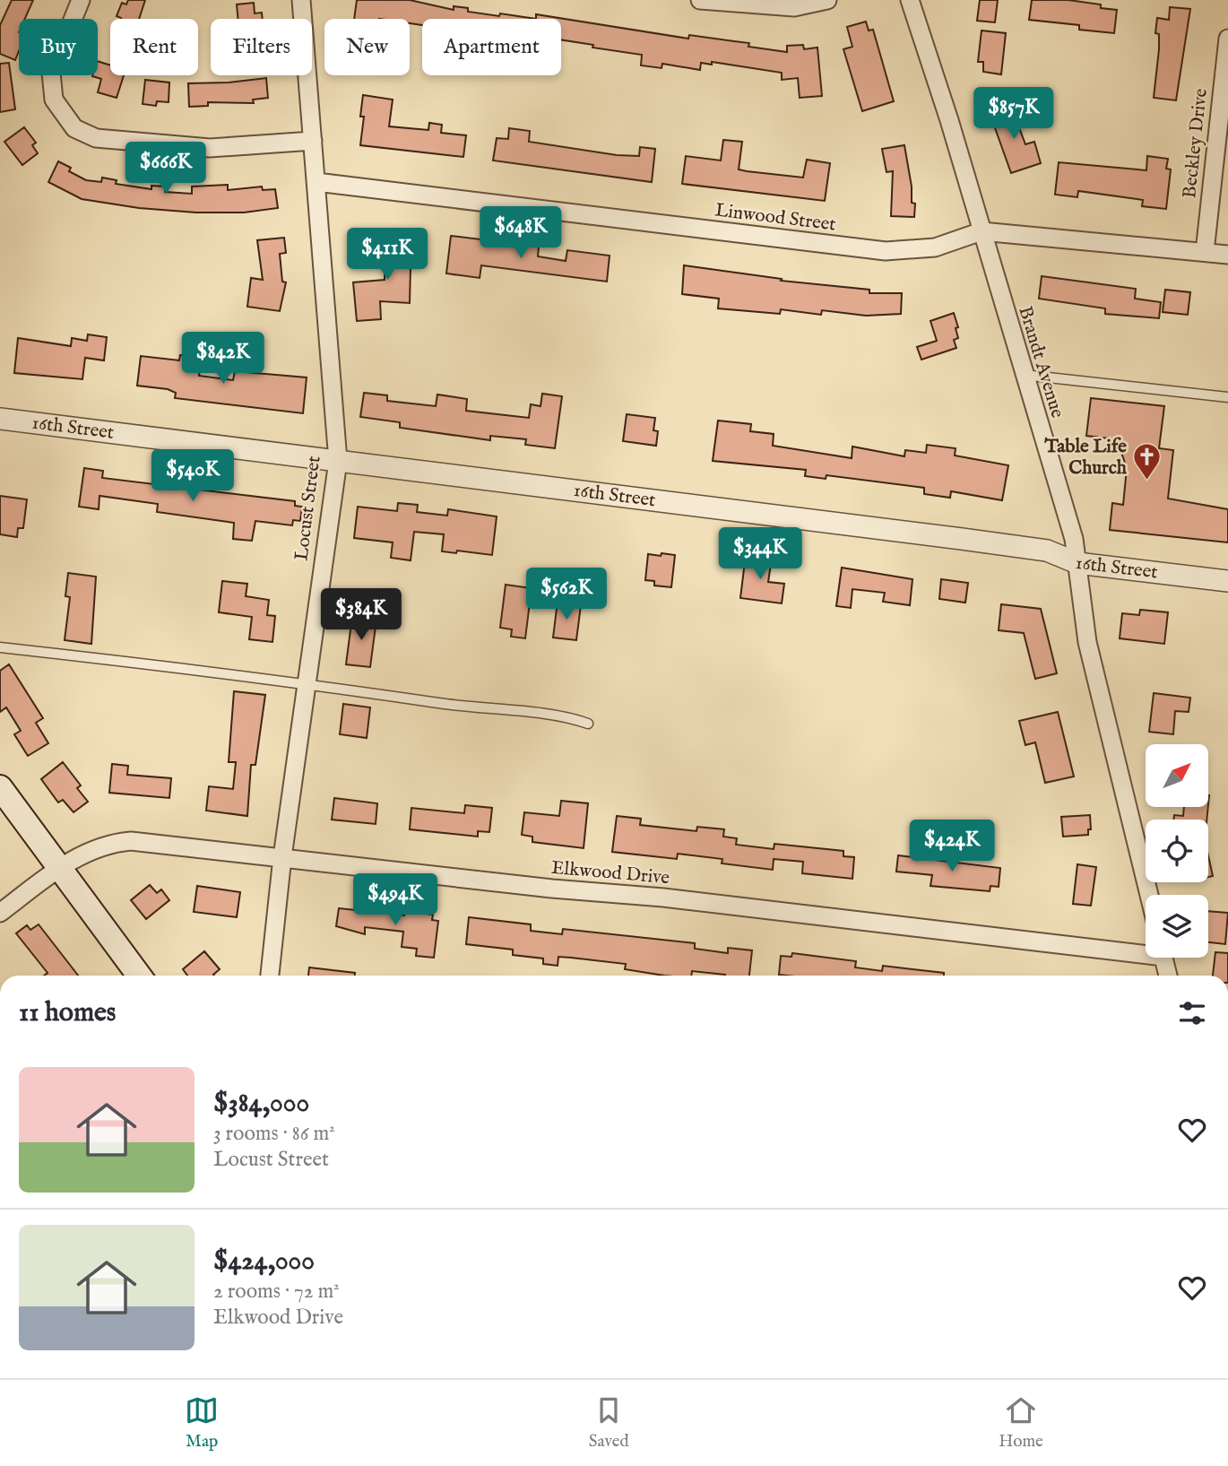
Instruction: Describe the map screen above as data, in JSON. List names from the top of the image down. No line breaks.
{"streets":{"street":["Beckley Drive","Linwood Street","Brandt Avenue","16th Street","Locust Street","Elkwood Drive"]},"crossings":[["Beckley Drive","Linwood Street"],["Linwood Street","Brandt Avenue"],["Linwood Street","Locust Street"],["Brandt Avenue","16th Street"],["16th Street","Locust Street"],["Locust Street","Elkwood Drive"]],"places":{"church":["Table Life Church"]},"north":"top right","page":{"chip":["Buy","Rent","Filters","New","Apartment"],"price":["$857K","$666K","$648K","$411K","$842K","$540K","$344K","$562K","$384K","$424K","$494K"],"heading":"11 homes","list":[{"name":"$384,000","note":"3 rooms · 86 m² · Locust Street"},{"name":"$424,000","note":"2 rooms · 72 m² · Elkwood Drive"}],"tabs":["Map","Saved","Home"]}}
